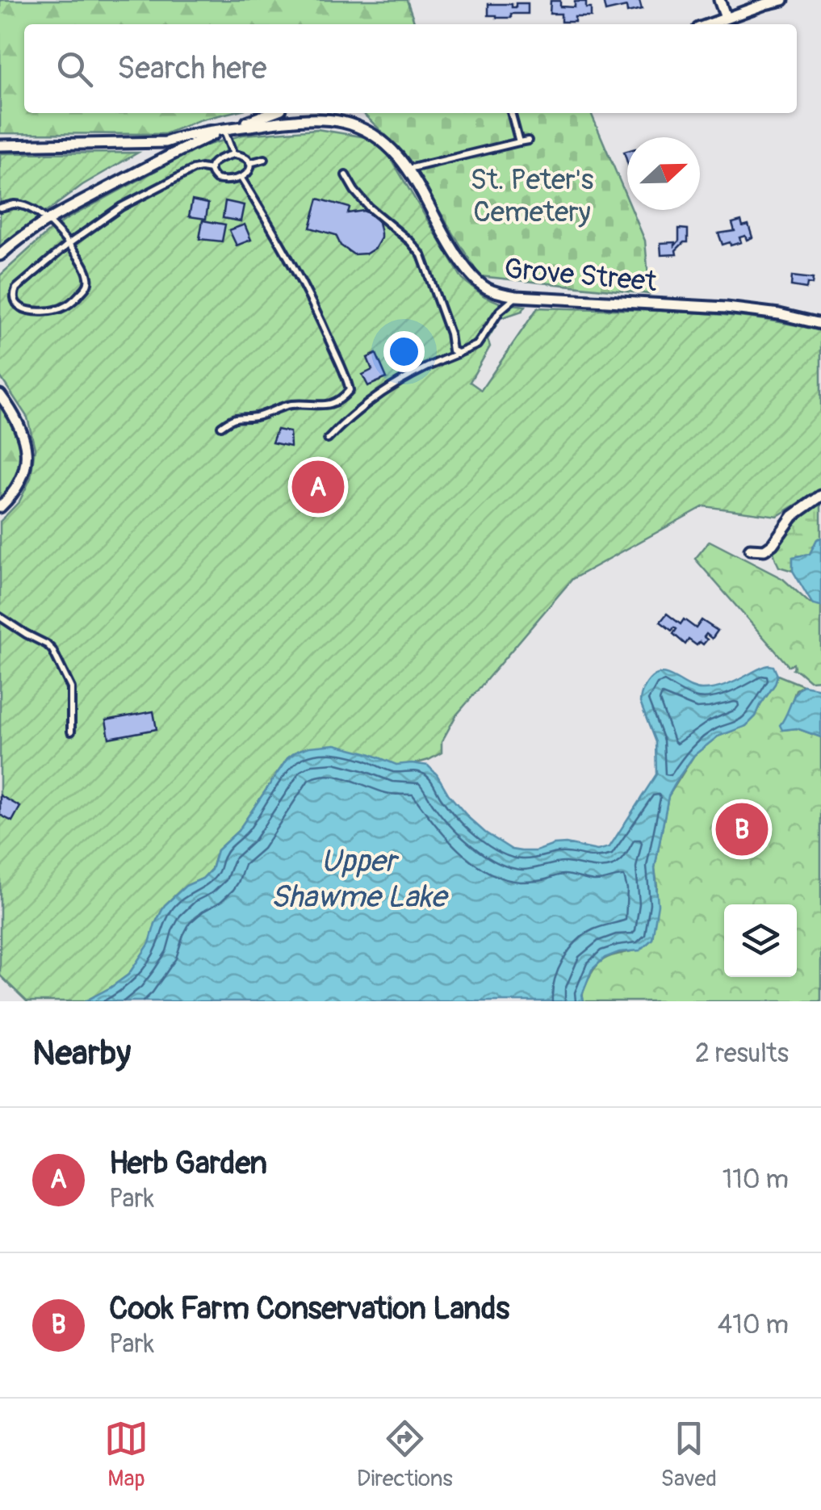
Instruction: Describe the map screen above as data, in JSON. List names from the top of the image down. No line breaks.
{"streets":{"street":["Grove Street"]},"water":["Upper Shawme Lake"],"parks":["St. Peter's Cemetery"],"north":"right","page":{"search":"Search here","pins":["A","B"],"heading":["Nearby","2 results"],"list":[{"mark":"A","name":"Herb Garden","note":"Park","value":"110 m"},{"mark":"B","name":"Cook Farm Conservation Lands","note":"Park","value":"410 m"}],"nav":["Map","Directions","Saved"]}}
